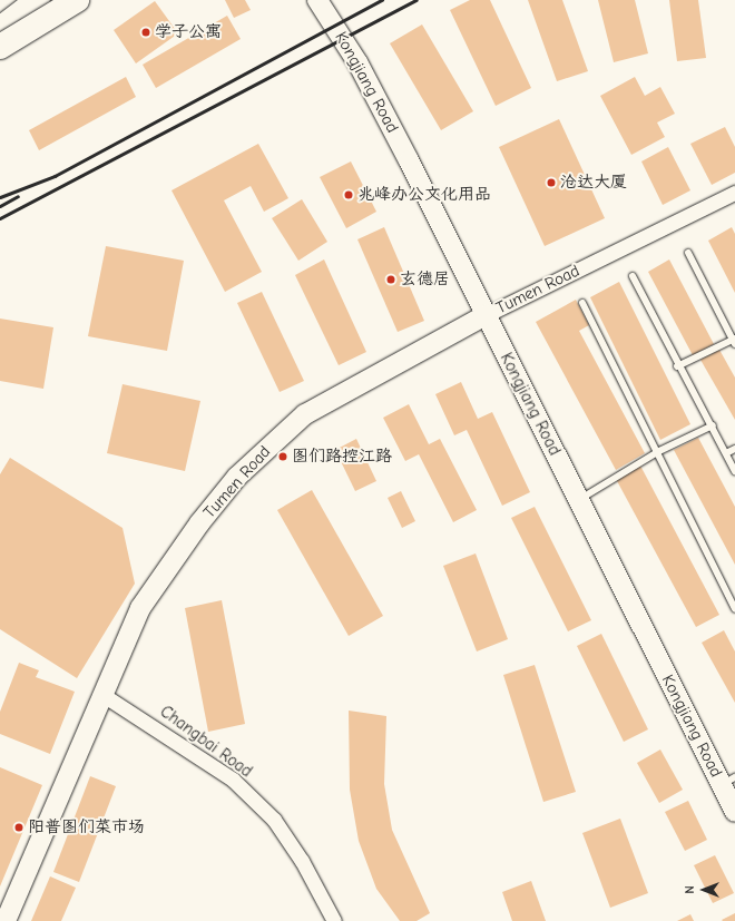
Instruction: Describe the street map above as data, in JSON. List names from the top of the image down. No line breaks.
{"streets":{"main road":["Kongjiang Road","Tumen Road"],"street":["Changbai Road"]},"crossings":[["Kongjiang Road","Tumen Road"],["Tumen Road","Changbai Road"]],"places":["学子公寓","沧达大厦","兆峰办公文化用品","玄德居","图们路控江路","阳普图们菜市场"],"north":"left"}
